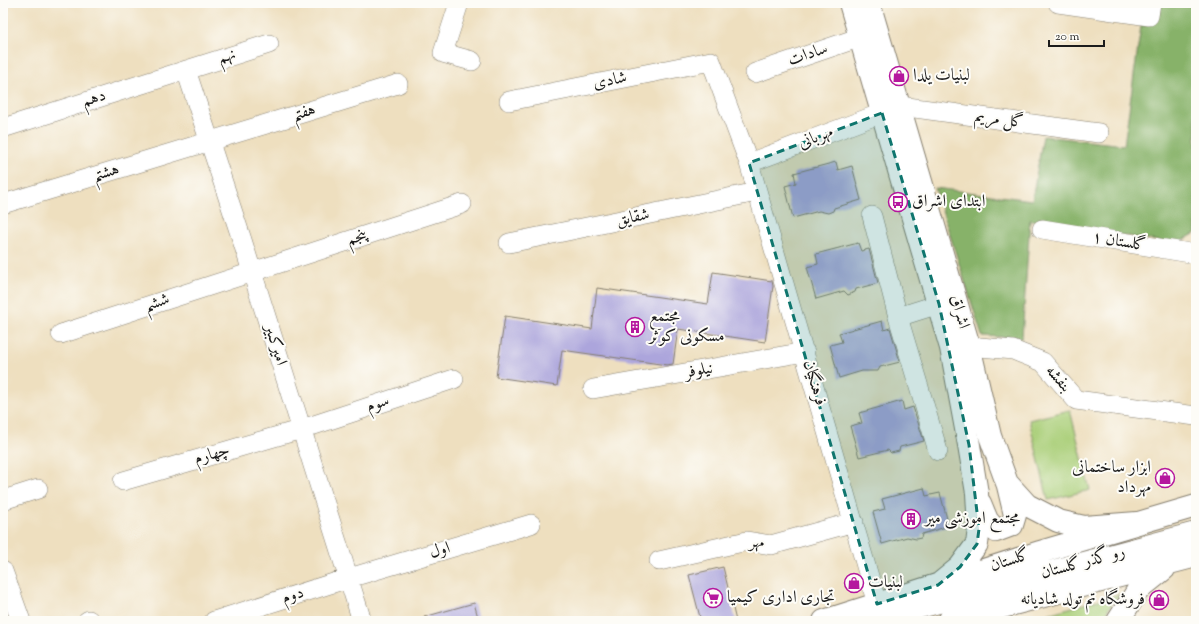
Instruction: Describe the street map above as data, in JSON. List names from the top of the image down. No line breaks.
{"streets":{"main road":["اشراق","گلستان","رو گذر گلستان"],"street":["سادات","نهم","شادی","دهم","هفتم","گل مریم","مهربانی","هشتم","شقایق","پنجم","گلستان ۱","ششم","امیرکبیر","نیلوفر","بنفشه","فرهنگیان","سوم","چهارم","مهر","اول","دوم"]},"crossings":[["سادات","اشراق"],["نهم","دهم"],["نهم","امیرکبیر"],["شادی","فرهنگیان"],["دهم","امیرکبیر"],["هفتم","هشتم"],["هفتم","امیرکبیر"],["گل مریم","مهربانی"],["گل مریم","اشراق"],["مهربانی","اشراق"],["مهربانی","فرهنگیان"],["هشتم","امیرکبیر"],["شقایق","فرهنگیان"],["پنجم","ششم"],["پنجم","امیرکبیر"],["ششم","امیرکبیر"],["اشراق","بنفشه"],["اشراق","گلستان"],["امیرکبیر","سوم"],["امیرکبیر","چهارم"],["امیرکبیر","اول"],["امیرکبیر","دوم"],["نیلوفر","فرهنگیان"],["فرهنگیان","مهر"],["فرهنگیان","گلستان"],["فرهنگیان","رو گذر گلستان"],["سوم","چهارم"],["اول","دوم"],["گلستان","رو گذر گلستان"]],"places":{"shop":["لبنیات یلدا","ابزار ساختمانی مهرداد","لبنیات","فروشگاه تم تولد شادیانه"],"bus stop":["ابتدای اشراق"],"building":["مجتمع مسکونی کوثر","مجتمع اموزشی میر"],"supermarket":["تجاری اداری کیمیا"]},"scale_bar":"20 m"}
